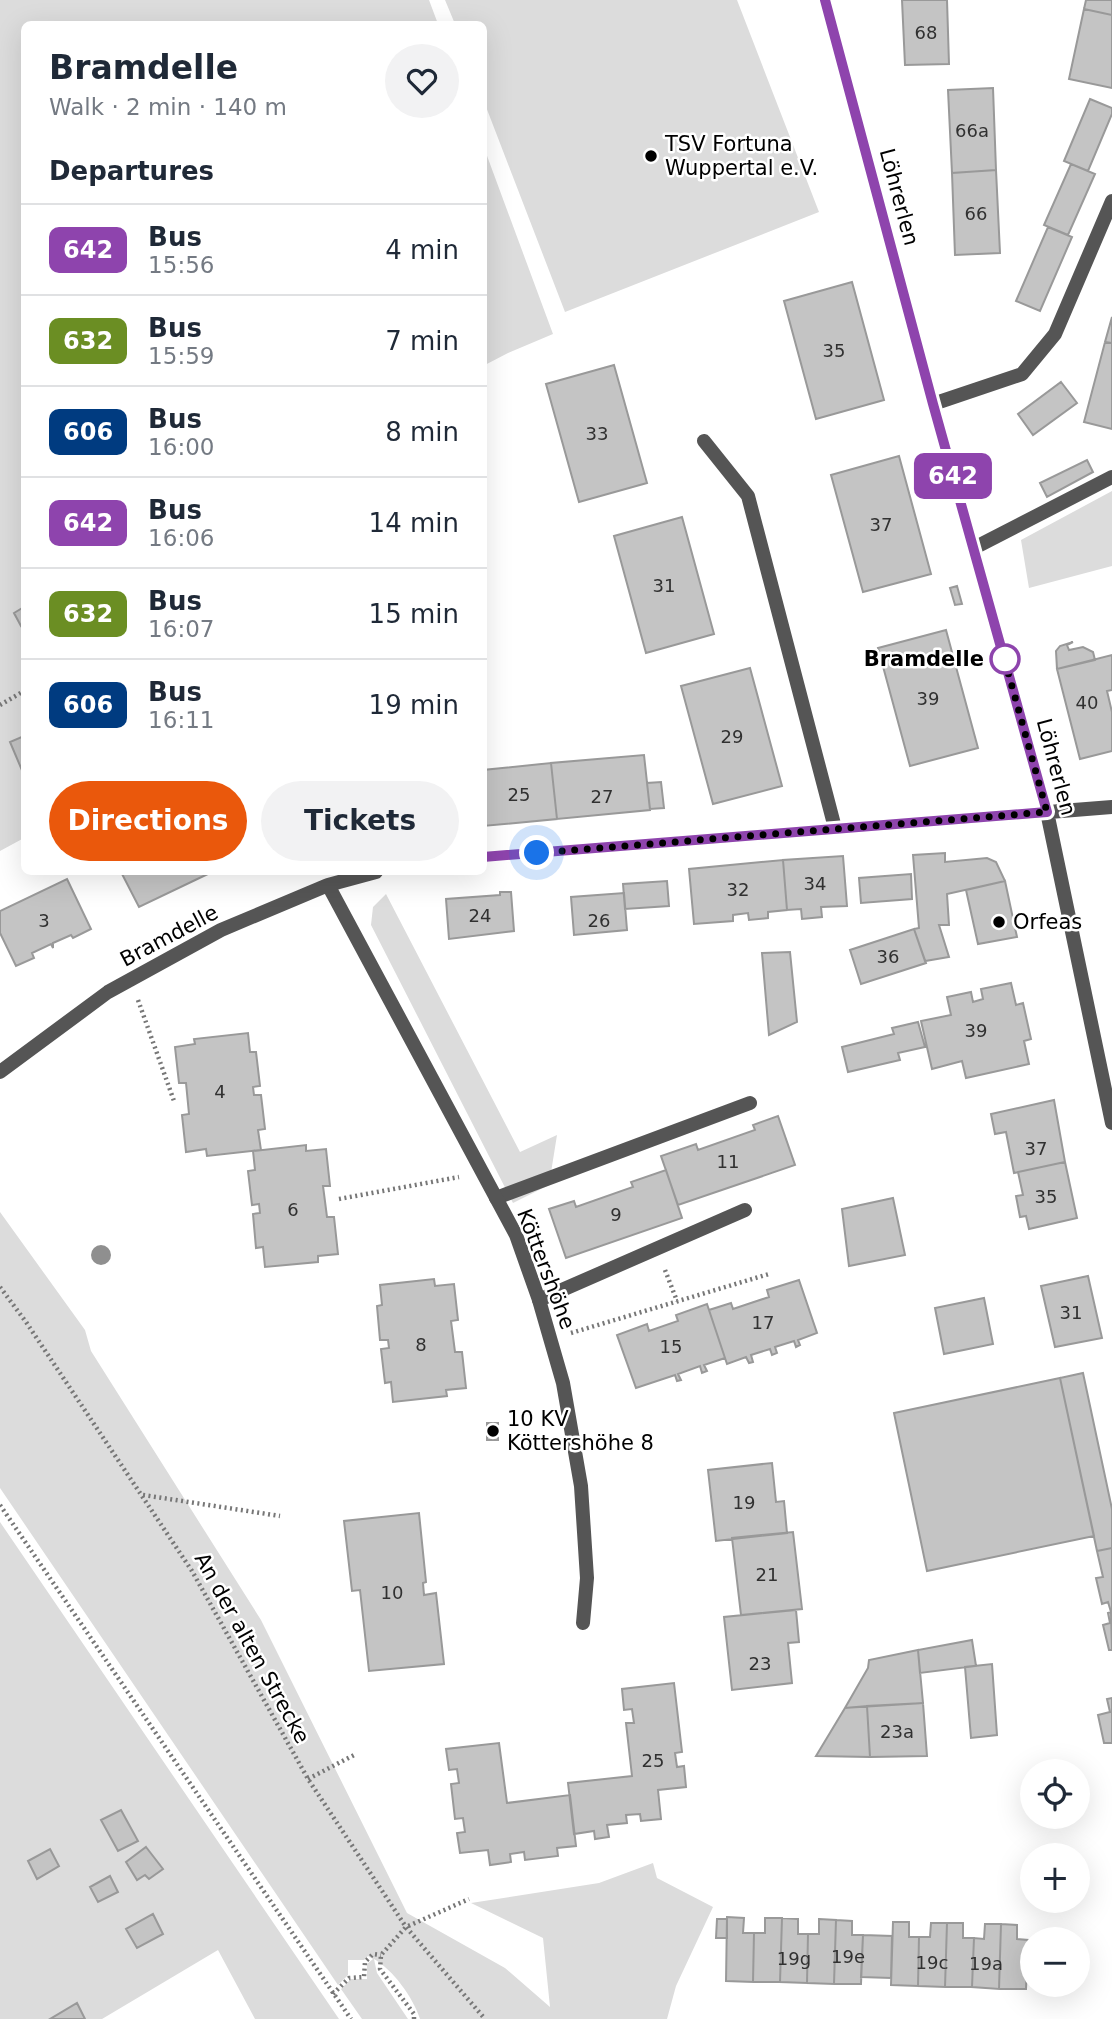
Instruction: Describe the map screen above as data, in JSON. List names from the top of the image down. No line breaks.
{"streets":{"street":["Löhrerlen","Bramdelle","Köttershöhe"],"path":["An der alten Strecke"]},"crossings":[["Bramdelle","Köttershöhe"]],"places":["TSV Fortuna Wuppertal e.V.","Bramdelle","Orfeas","10 KV Köttershöhe 8"],"lines":["bus line 642"],"house_numbers":["68","66a","66","35","33","37","31","39","40","29","25","27","34","32","24","3","26","36","39","4","37","11","35","6","9","31","17","8","15","19","21","10","23","23a","25","19e","19g","19c","19a"],"page":{"on_map":"642","heading":[["Bramdelle","Walk · 2 min · 140 m"],"Departures"],"list":[{"mark":"642","name":"Bus","note":"15:56","value":"4 min"},{"mark":"632","name":"Bus","note":"15:59","value":"7 min"},{"mark":"606","name":"Bus","note":"16:00","value":"8 min"},{"mark":"642","name":"Bus","note":"16:06","value":"14 min"},{"mark":"632","name":"Bus","note":"16:07","value":"15 min"},{"mark":"606","name":"Bus","note":"16:11","value":"19 min"}],"buttons":["Directions","Tickets"],"map_buttons":["+","−"]}}
